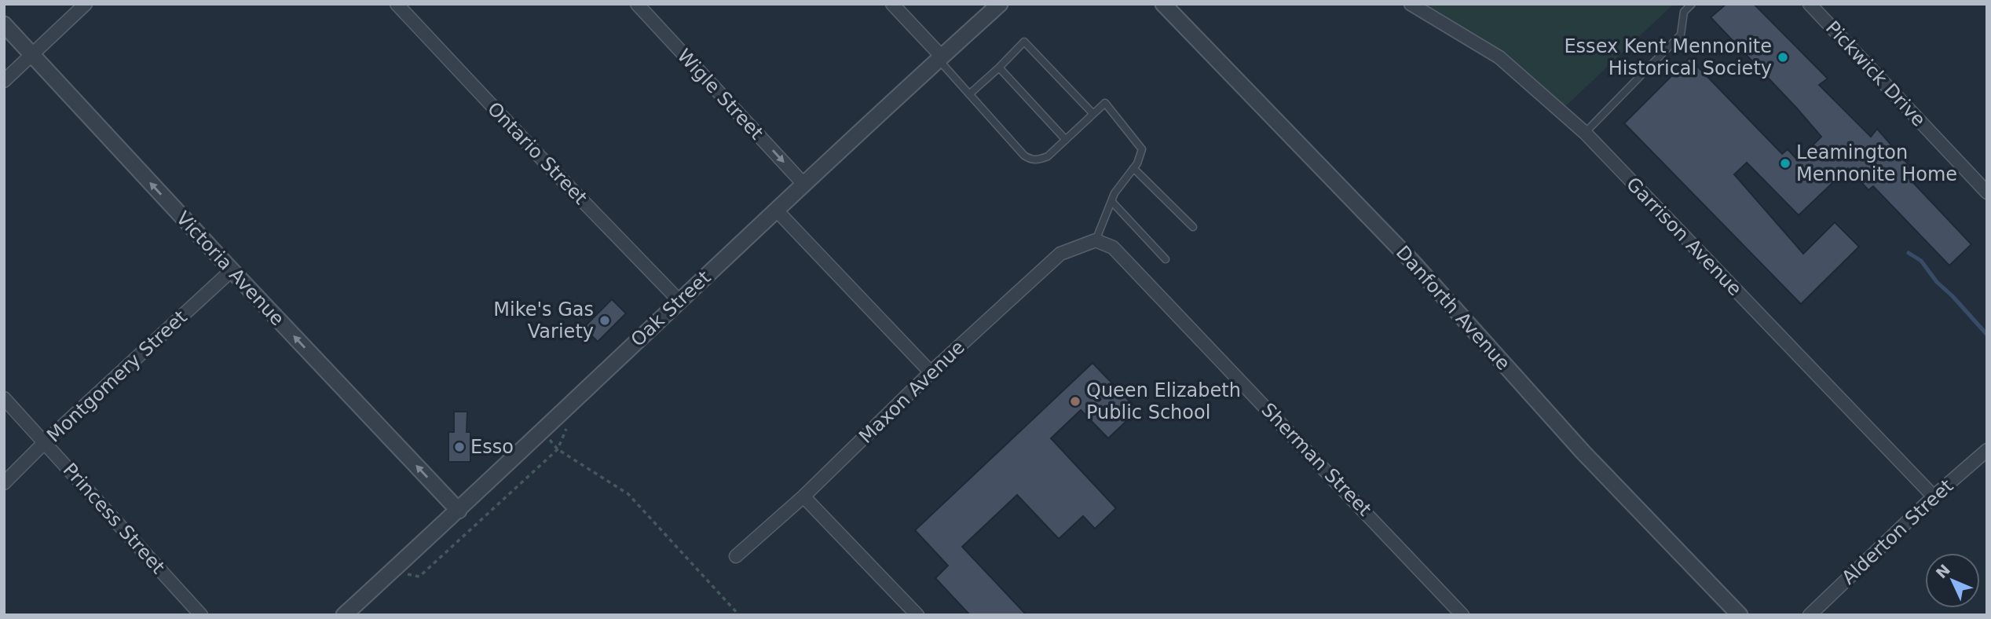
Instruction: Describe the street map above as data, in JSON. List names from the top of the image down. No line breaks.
{"streets":{"street":["Pickwick Drive","Wigle Street","Ontario Street","Garrison Avenue","Victoria Avenue","Danforth Avenue","Oak Street","Montgomery Street","Maxon Avenue","Sherman Street","Princess Street","Alderton Street"]},"crossings":[["Wigle Street","Oak Street"],["Ontario Street","Oak Street"],["Garrison Avenue","Alderton Street"],["Victoria Avenue","Oak Street"],["Victoria Avenue","Montgomery Street"],["Montgomery Street","Princess Street"],["Maxon Avenue","Sherman Street"]],"one_way":["Wigle Street","Victoria Avenue"],"places":["Essex Kent Mennonite Historical Society","Leamington Mennonite Home","Mike's Gas Variety","Queen Elizabeth Public School","Esso"],"north":"top left"}
